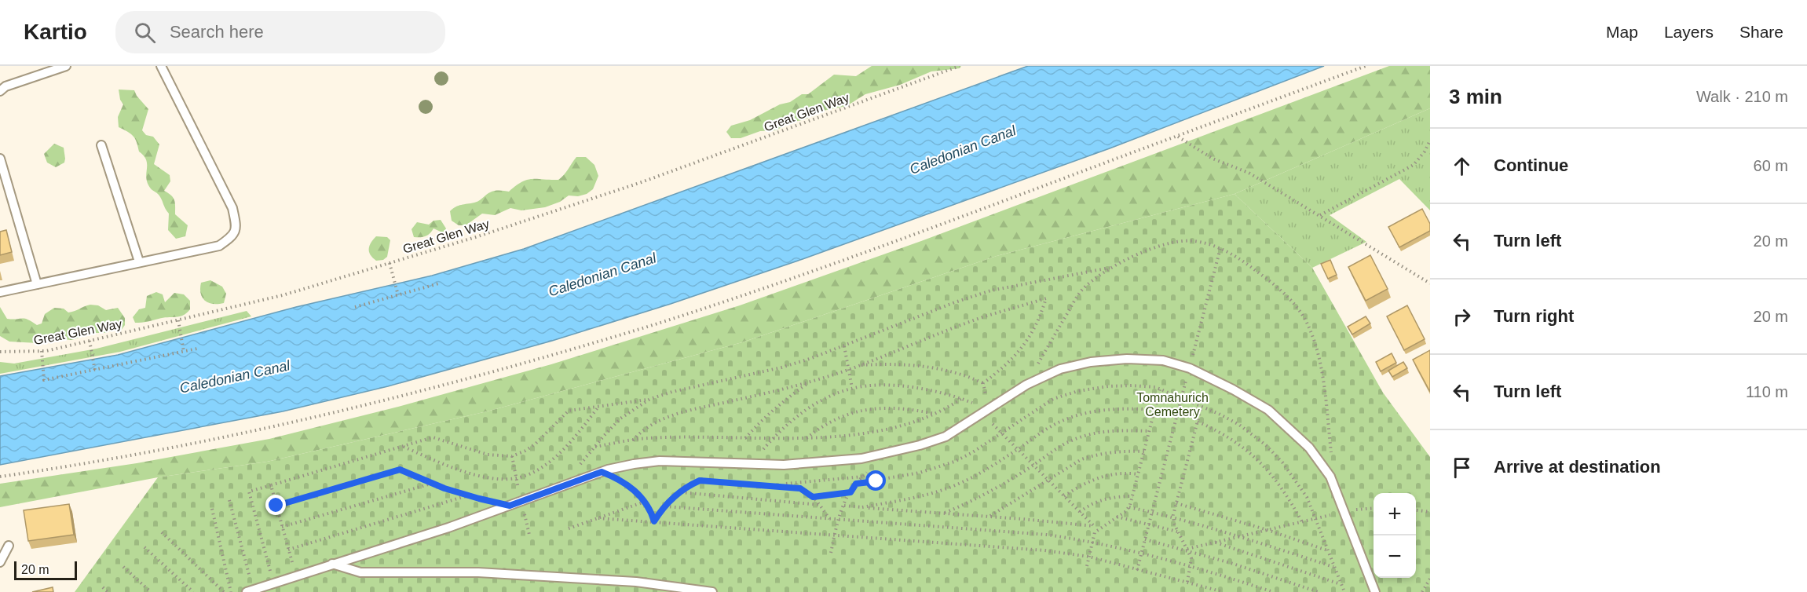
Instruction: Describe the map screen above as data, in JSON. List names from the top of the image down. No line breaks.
{"streets":{"path":["Great Glen Way"]},"water":["Caledonian Canal"],"parks":["Tomnahurich Cemetery"],"scale_bar":"20 m","page":{"header":"Kartio","search":"Search here","nav":["Map","Layers","Share"],"heading":["3 min","Walk · 210 m"],"list":[["Continue","60 m"],["Turn left","20 m"],["Turn right","20 m"],["Turn left","110 m"],"Arrive at destination"],"map_buttons":["+","−"],"scale":"20 m"}}
